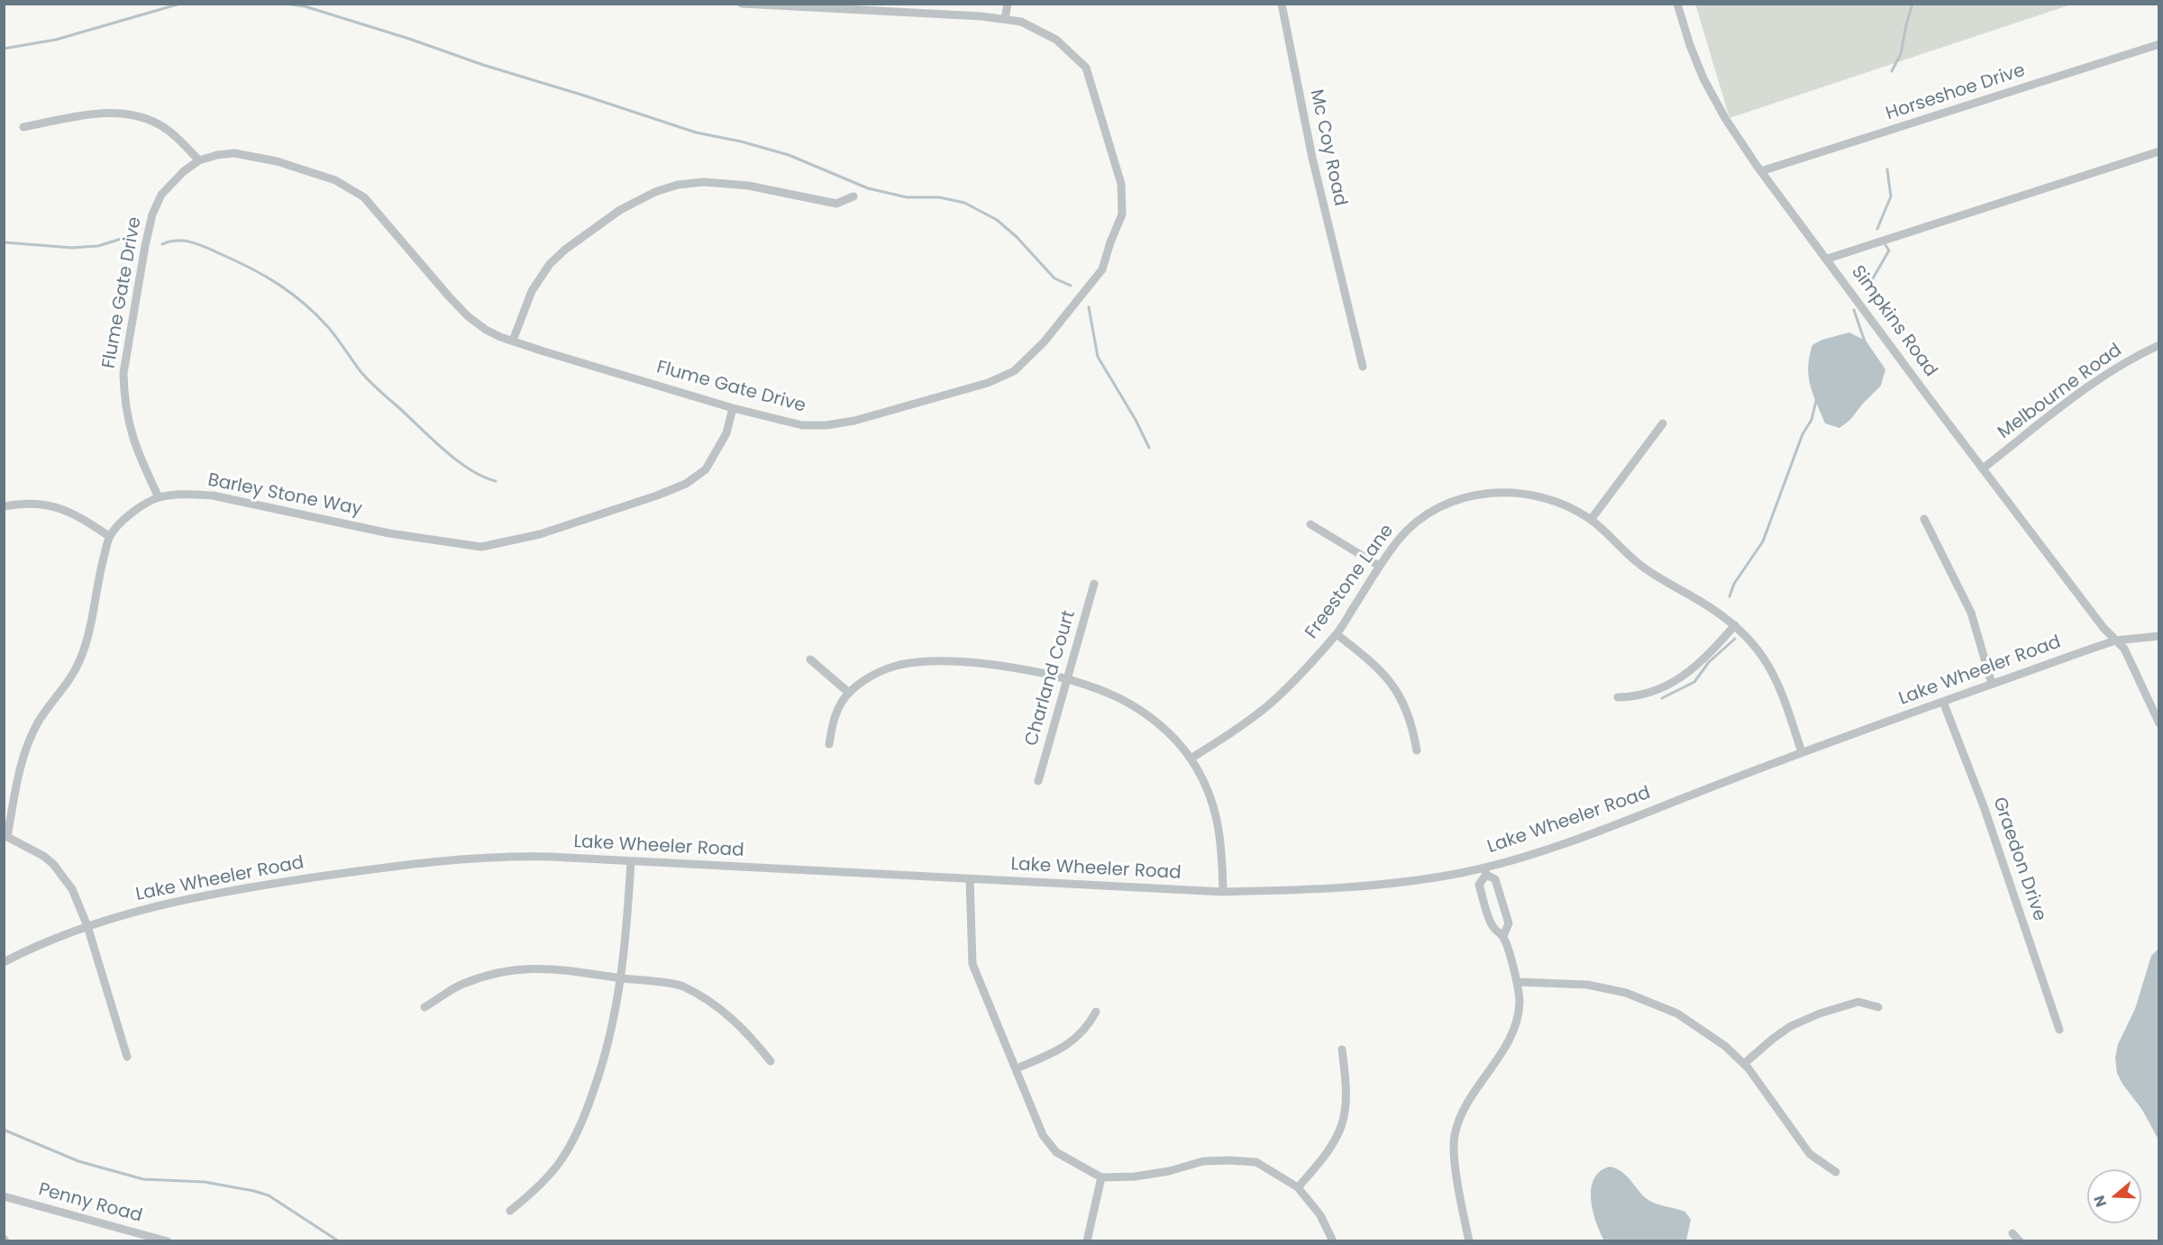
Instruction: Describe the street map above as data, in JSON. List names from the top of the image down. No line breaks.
{"streets":{"street":["Horseshoe Drive","Mc Coy Road","Flume Gate Drive","Simpkins Road","Melbourne Road","Barley Stone Way","Freestone Lane","Lake Wheeler Road","Charland Court","Graedon Drive","Penny Road"]},"crossings":[["Horseshoe Drive","Simpkins Road"],["Flume Gate Drive","Barley Stone Way"],["Simpkins Road","Melbourne Road"],["Simpkins Road","Lake Wheeler Road"],["Freestone Lane","Lake Wheeler Road"],["Lake Wheeler Road","Graedon Drive"]],"north":"left"}
